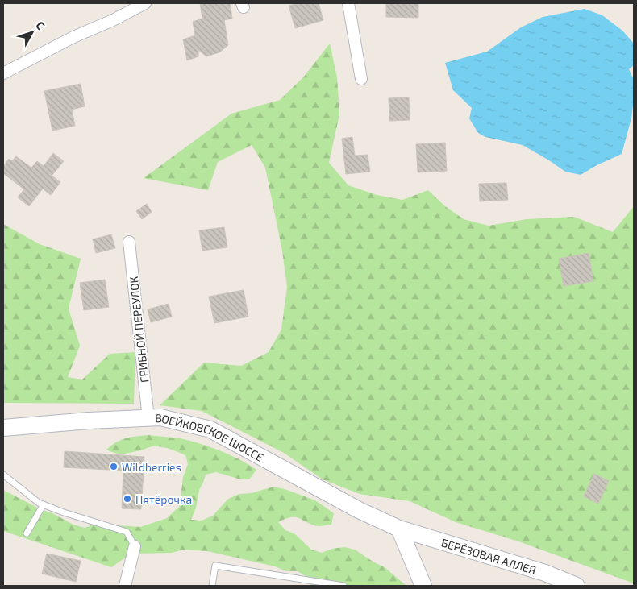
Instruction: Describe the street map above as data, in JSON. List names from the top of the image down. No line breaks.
{"streets":{"street":["ГРИБНОЙ ПЕРЕУЛОК","ВОЕЙКОВСКОЕ ШОССЕ","БЕРЁЗОВАЯ АЛЛЕЯ"]},"crossings":[["ГРИБНОЙ ПЕРЕУЛОК","ВОЕЙКОВСКОЕ ШОССЕ"],["ВОЕЙКОВСКОЕ ШОССЕ","БЕРЁЗОВАЯ АЛЛЕЯ"]],"places":["Wildberries","Пятёрочка"],"north":"top right"}
